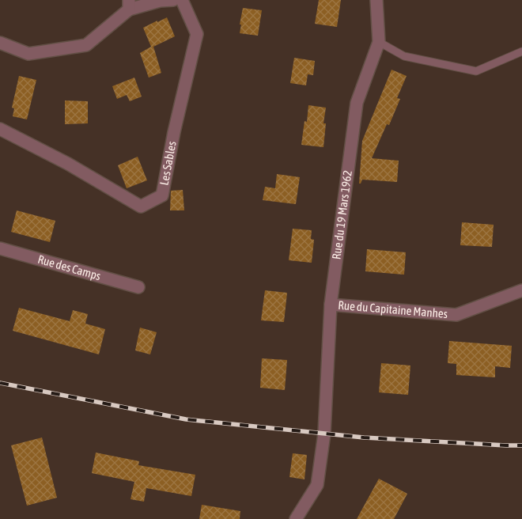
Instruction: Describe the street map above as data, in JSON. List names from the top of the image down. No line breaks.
{"streets":{"street":["Les Sables","Rue du 19 Mars 1962","Rue des Camps","Rue du Capitaine Manhes"]},"crossings":[["Rue du 19 Mars 1962","Rue du Capitaine Manhes"]]}
